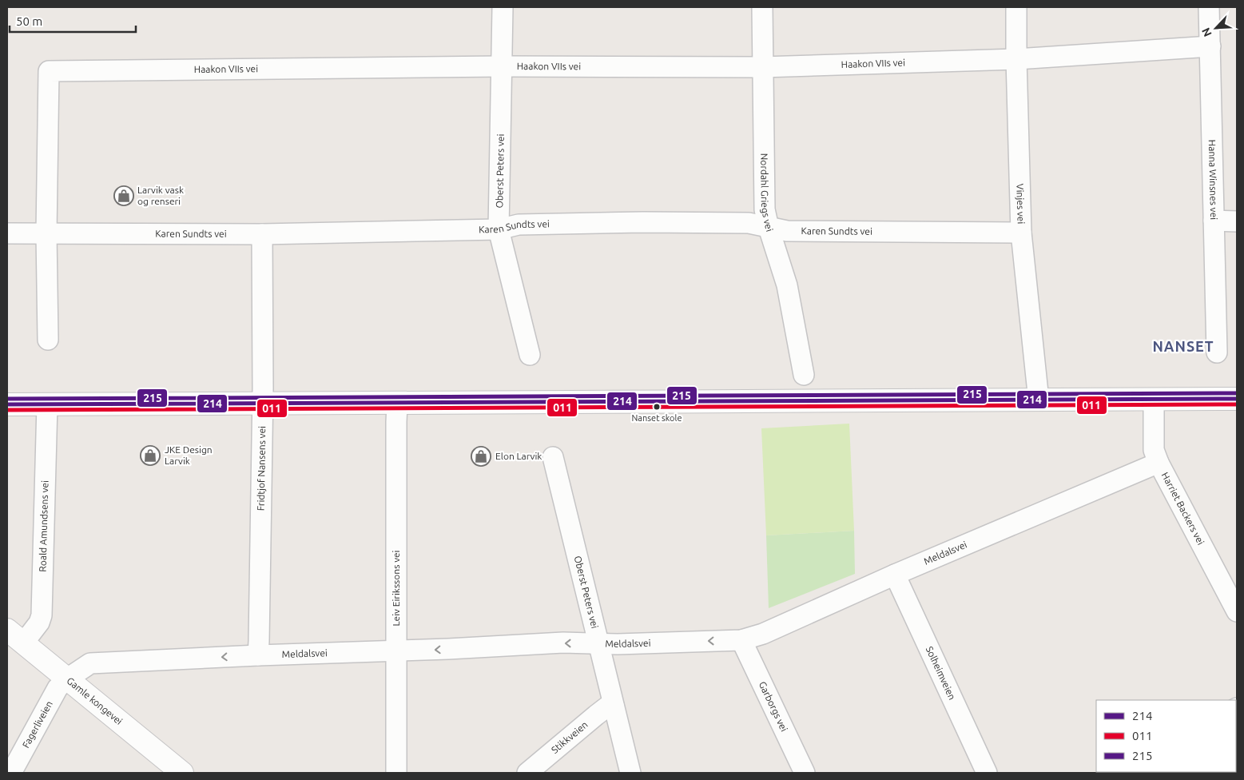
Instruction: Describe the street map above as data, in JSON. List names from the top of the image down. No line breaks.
{"streets":{"main road":["Gamle kongevei"],"street":["Haakon VIIs vei","Oberst Peters vei","Hanna Winsnes vei","Nordahl Griegs vei","Vinjes vei","Karen Sundts vei","Fridtjof Nansens vei","Harriet Backers vei","Roald Amundsens vei","Meldalsvei","Leiv Eirikssons vei","Solheimveien","Garborgs vei","Fagerliveien","Stikkveien"]},"crossings":[["Haakon VIIs vei","Oberst Peters vei"],["Haakon VIIs vei","Hanna Winsnes vei"],["Haakon VIIs vei","Nordahl Griegs vei"],["Haakon VIIs vei","Vinjes vei"],["Haakon VIIs vei","Karen Sundts vei"],["Oberst Peters vei","Karen Sundts vei"],["Oberst Peters vei","Meldalsvei"],["Oberst Peters vei","Stikkveien"],["Nordahl Griegs vei","Karen Sundts vei"],["Vinjes vei","Karen Sundts vei"],["Karen Sundts vei","Fridtjof Nansens vei"],["Fridtjof Nansens vei","Meldalsvei"],["Harriet Backers vei","Meldalsvei"],["Roald Amundsens vei","Gamle kongevei"],["Meldalsvei","Leiv Eirikssons vei"],["Meldalsvei","Solheimveien"],["Meldalsvei","Gamle kongevei"],["Meldalsvei","Garborgs vei"],["Meldalsvei","Fagerliveien"],["Gamle kongevei","Fagerliveien"]],"one_way":["Meldalsvei"],"districts":["NANSET"],"places":{"shop":["Larvik vask og renseri","JKE Design Larvik","Elon Larvik"],"other":["Nanset skole"]},"lines":["transit line 215","transit line 214","transit line 011"],"legend":["214","011","215"],"scale_bar":"50 m","north":"bottom left"}
